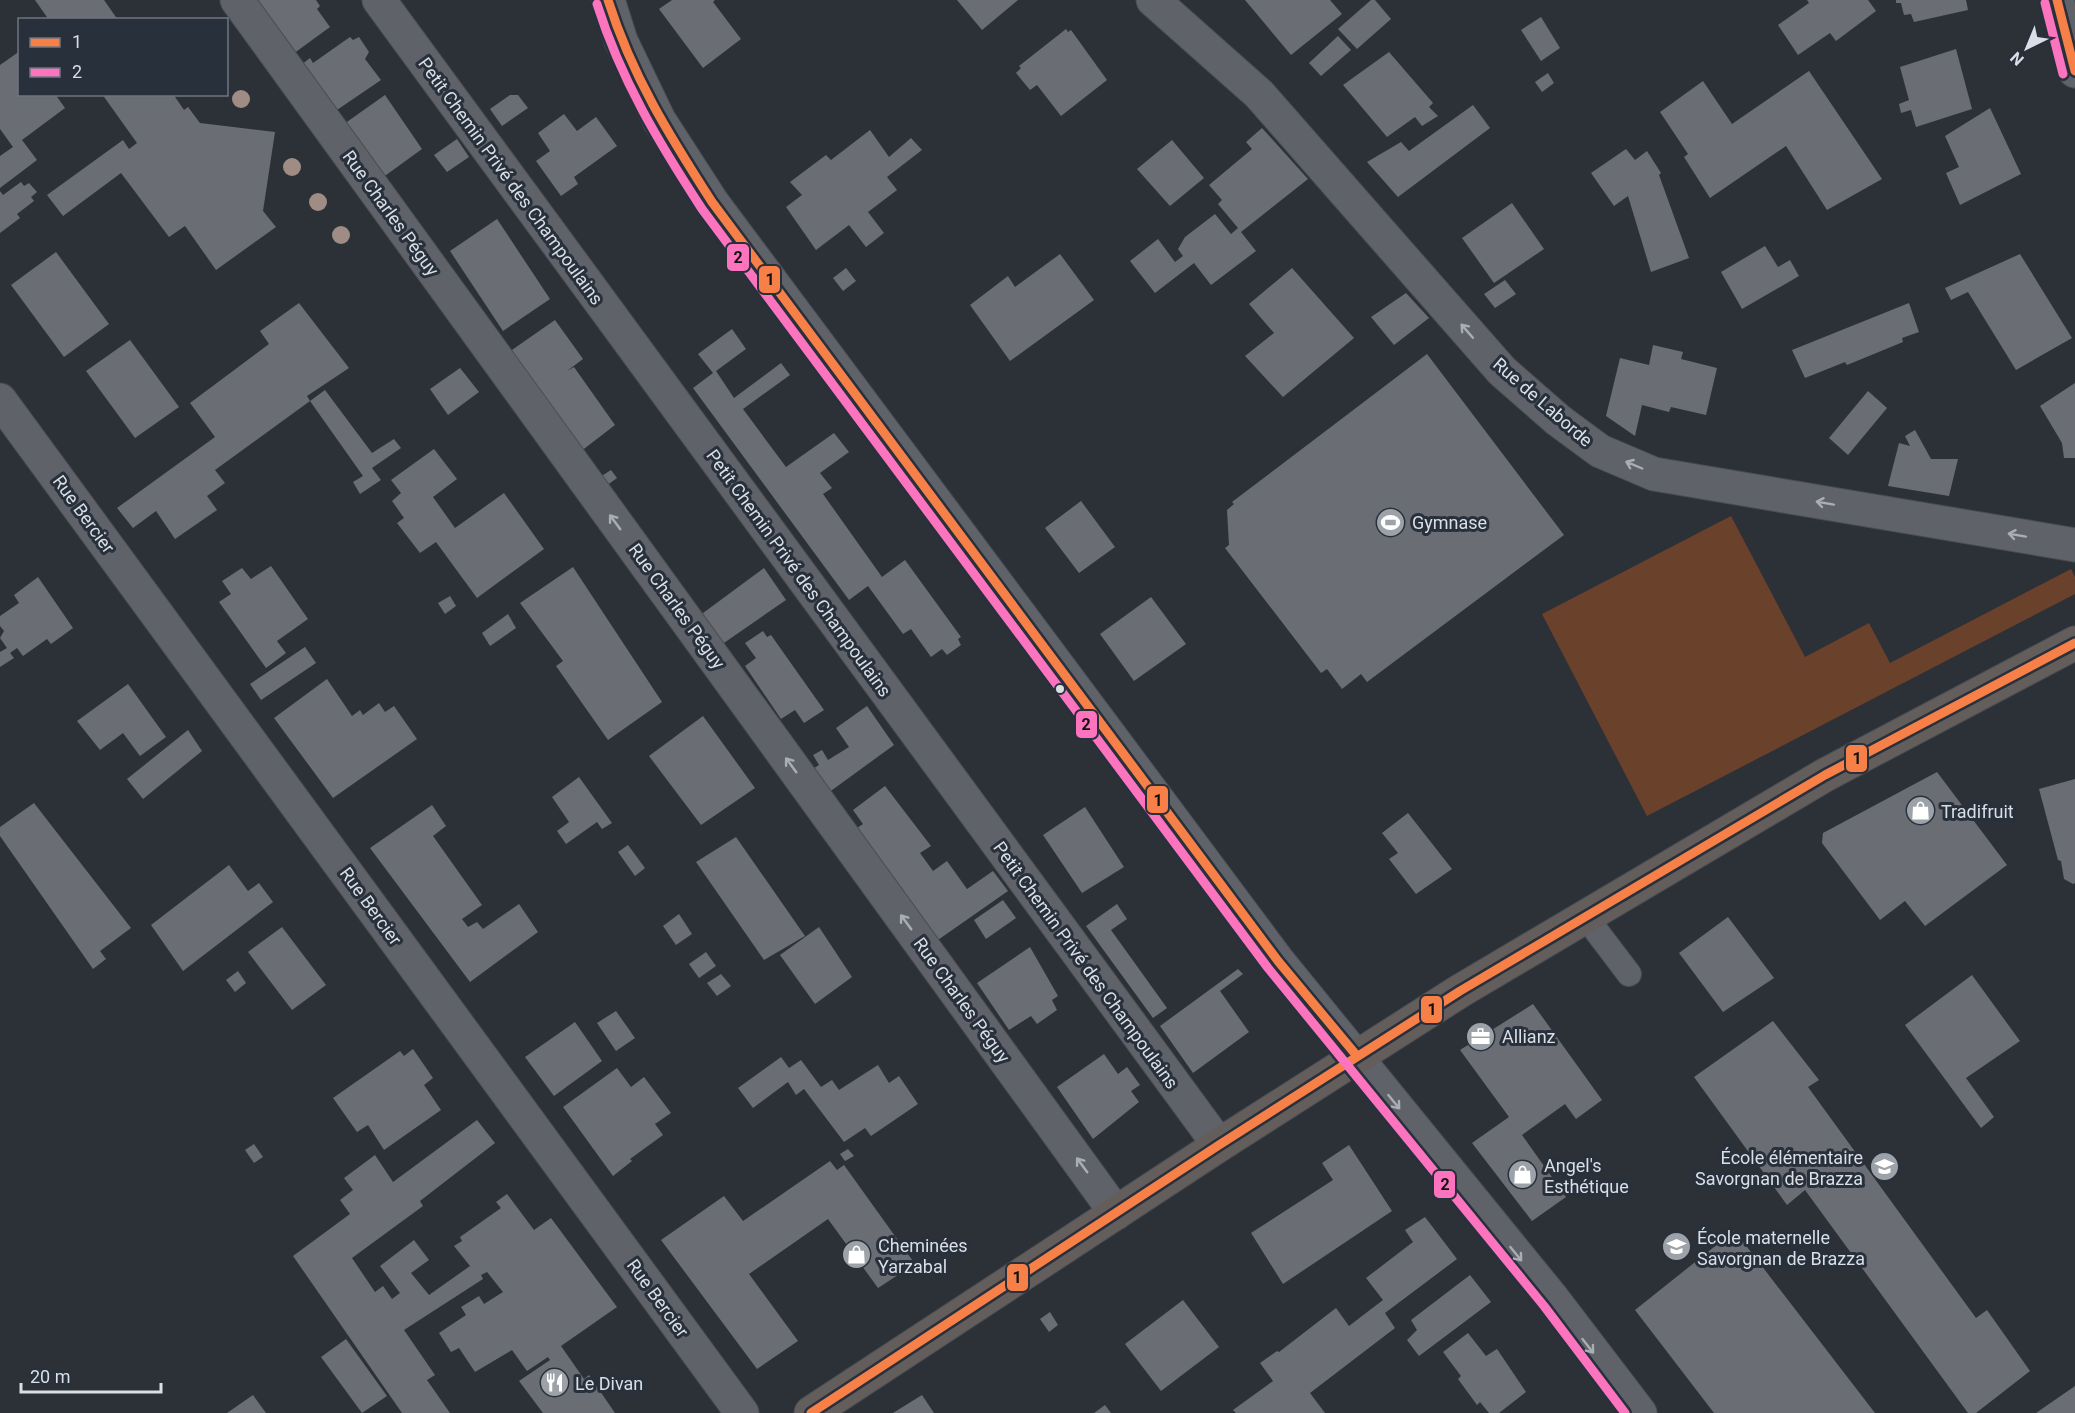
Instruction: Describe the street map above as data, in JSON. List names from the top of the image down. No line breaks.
{"streets":{"street":["Petit Chemin Privé des Champoulains","Rue Charles Péguy","Rue de Laborde","Rue Bercier"]},"one_way":["Rue de Laborde"],"places":{"sports":["Gymnase"],"shop":["Tradifruit","Angel's Esthétique","Cheminées Yarzabal"],"office":["Allianz"],"school or university":["École élémentaire Savorgnan de Brazza","École maternelle Savorgnan de Brazza"],"restaurant":["Le Divan"]},"lines":["transit line 1","transit line 2"],"legend":["1","2"],"scale_bar":"20 m","north":"bottom left"}
